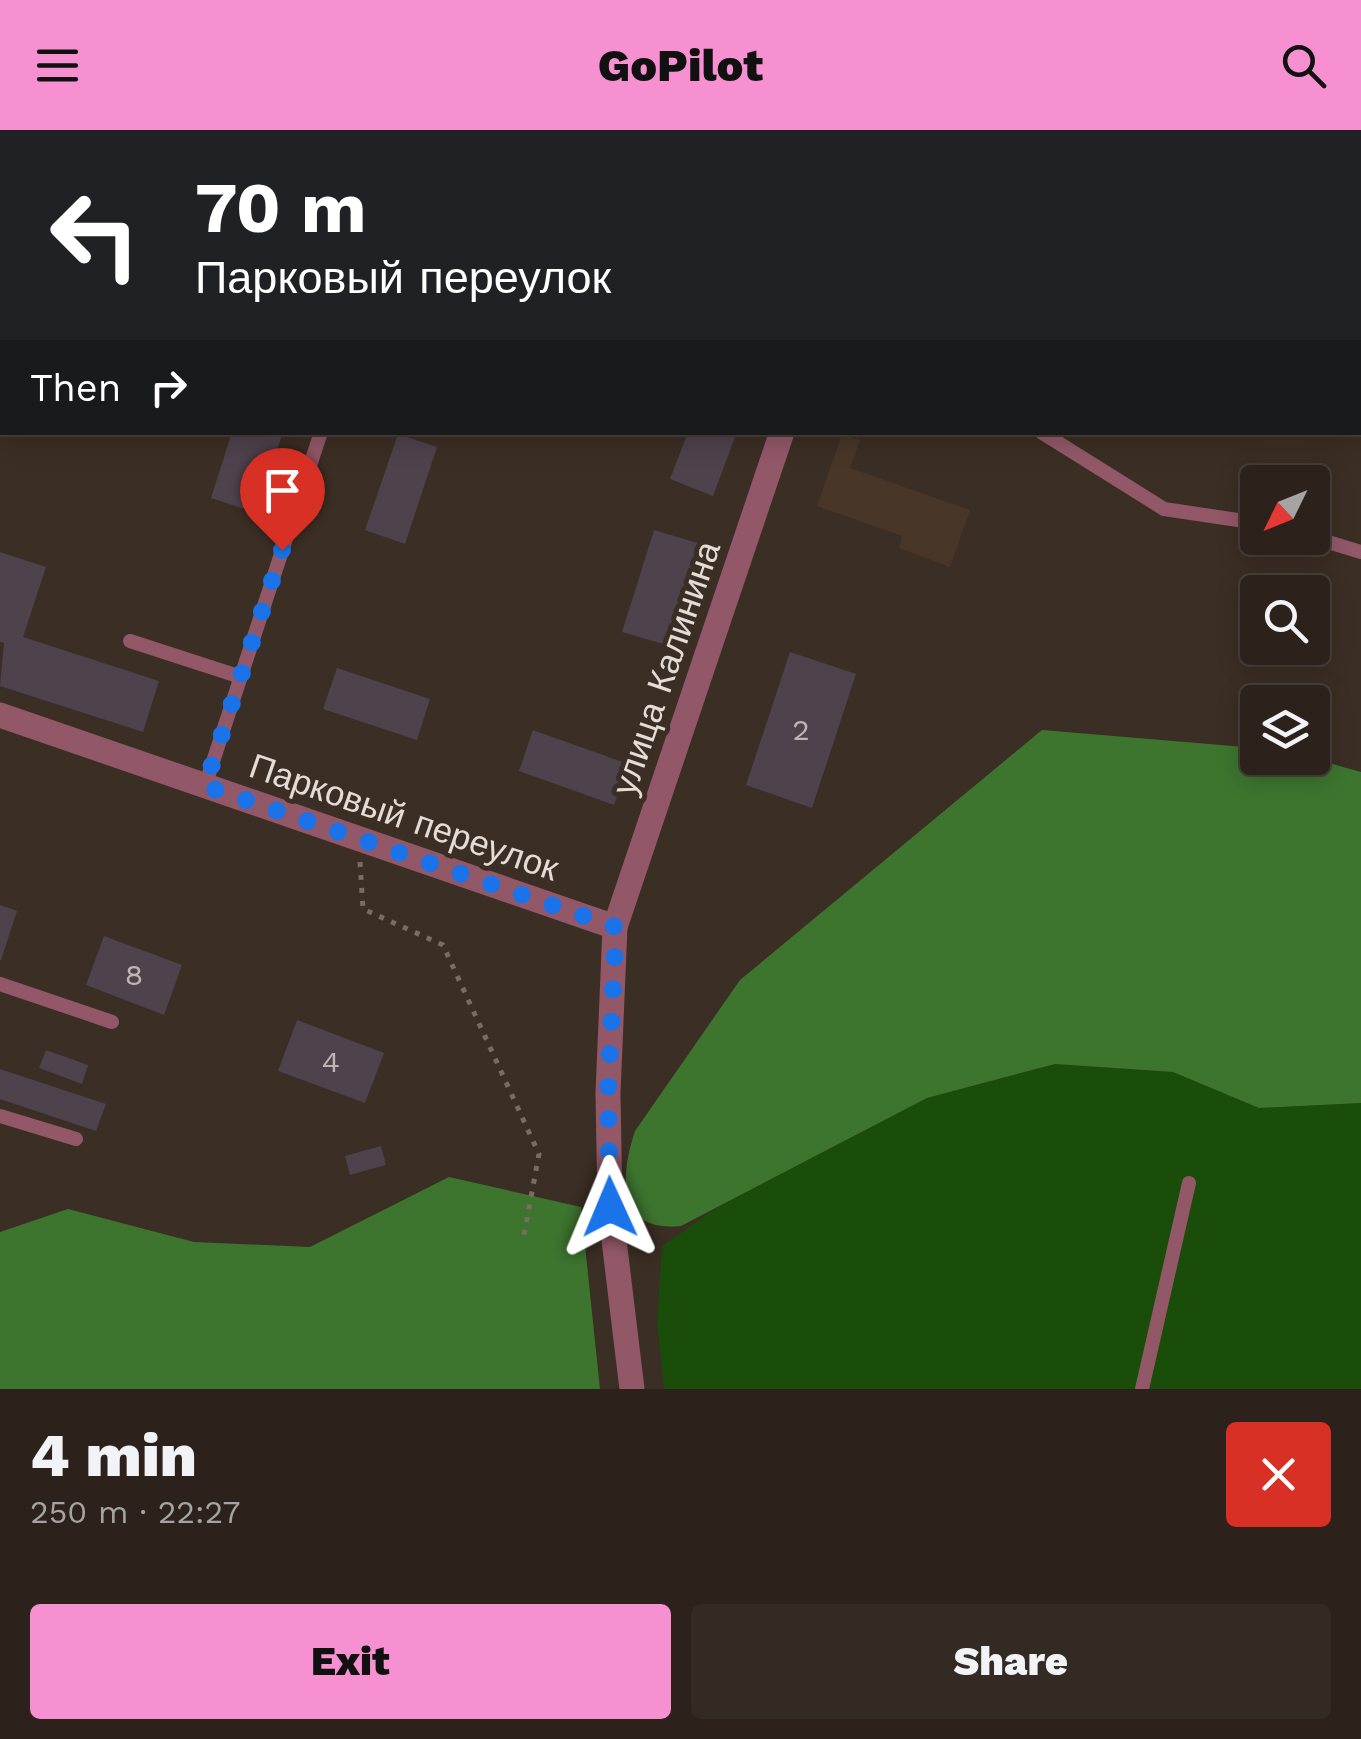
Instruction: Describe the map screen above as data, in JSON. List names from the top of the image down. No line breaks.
{"streets":{"street":["улица Калинина","Парковый переулок"]},"crossings":[["улица Калинина","Парковый переулок"]],"house_numbers":["2","8","4"],"north":"bottom left","page":{"header":"GoPilot","turn":["70 m","Парковый переулок"],"then":"Then","heading":["4 min","250 m · 22:27"],"buttons":["Exit","Share"]}}
